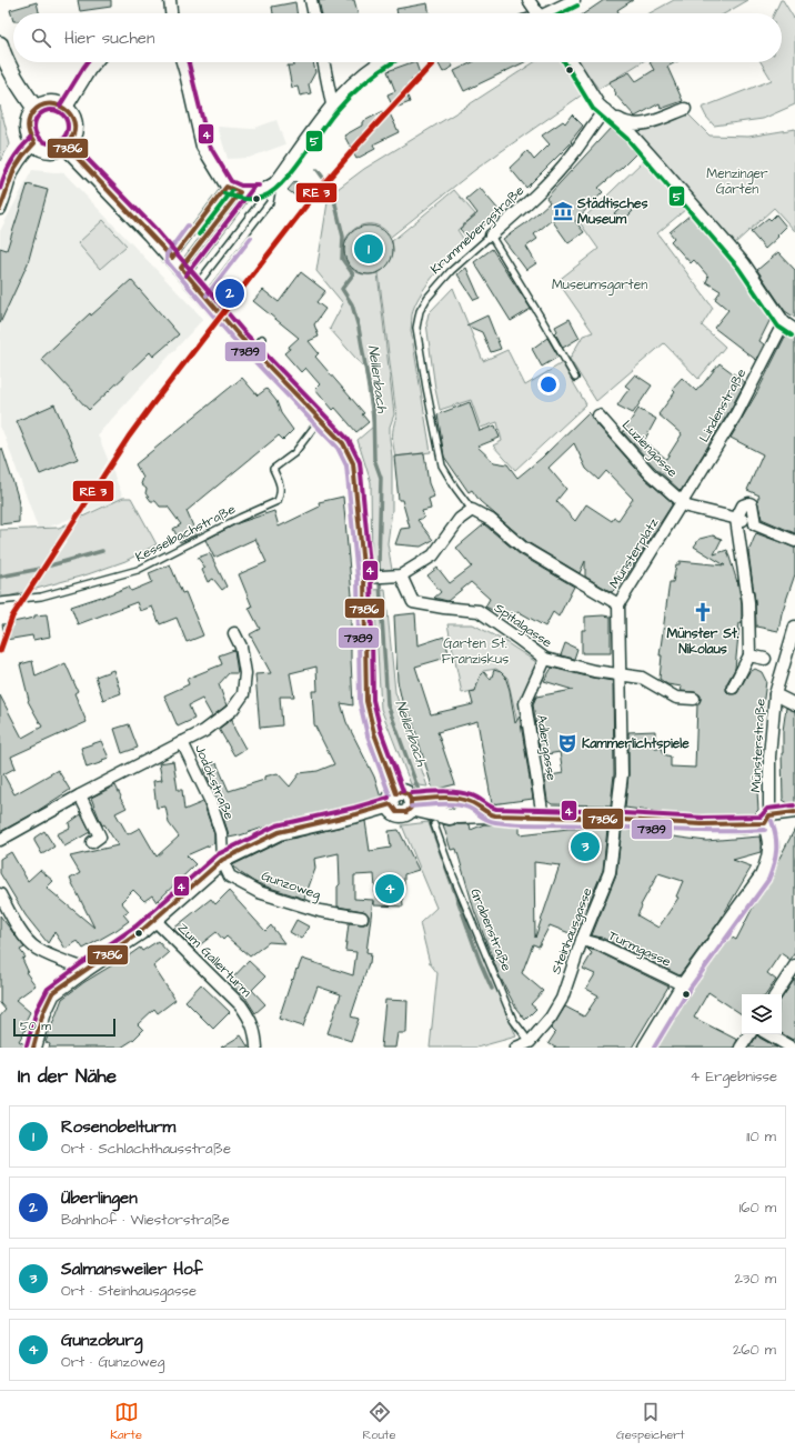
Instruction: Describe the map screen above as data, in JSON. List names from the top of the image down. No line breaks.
{"streets":{"street":["Krummebergstraße","Lindenstraße","Luziengasse","Münsterplatz","Spitalgasse","Münsterstraße","Adlergasse","Jodokstraße","Gunzoweg","Steinhausgasse","Turmgasse","Zum Gallerturm"],"lane":["Kesselbachstraße","Grabenstraße"]},"crossings":[["Krummebergstraße","Münsterplatz"],["Lindenstraße","Luziengasse"],["Lindenstraße","Münsterplatz"],["Luziengasse","Münsterplatz"],["Münsterplatz","Spitalgasse"],["Münsterplatz","Steinhausgasse"],["Spitalgasse","Adlergasse"],["Jodokstraße","Gunzoweg"],["Grabenstraße","Steinhausgasse"],["Steinhausgasse","Turmgasse"]],"water":["Nellenbach"],"parks":["Menzinger Gärten","Museumsgarten","Garten St. Franziskus"],"places":{"museum":["Städtisches Museum"],"church":["Münster St. Nikolaus"],"theatre":["Kammerlichtspiele"]},"lines":["transit line 5","transit line 4","transit line 7386","transit line 7389"],"scale_bar":"50 m","page":{"search":"Hier suchen","pins":["1","2","3","4"],"scale":"50 m","heading":["In der Nähe","4 Ergebnisse"],"list":[{"mark":"1","name":"Rosenobelturm","note":"Ort · Schlachthausstraße","value":"110 m"},{"mark":"2","name":"Überlingen","note":"Bahnhof · Wiestorstraße","value":"160 m"},{"mark":"3","name":"Salmansweiler Hof","note":"Ort · Steinhausgasse","value":"230 m"},{"mark":"4","name":"Gunzoburg","note":"Ort · Gunzoweg","value":"260 m"}],"nav":["Karte","Route","Gespeichert"]}}
